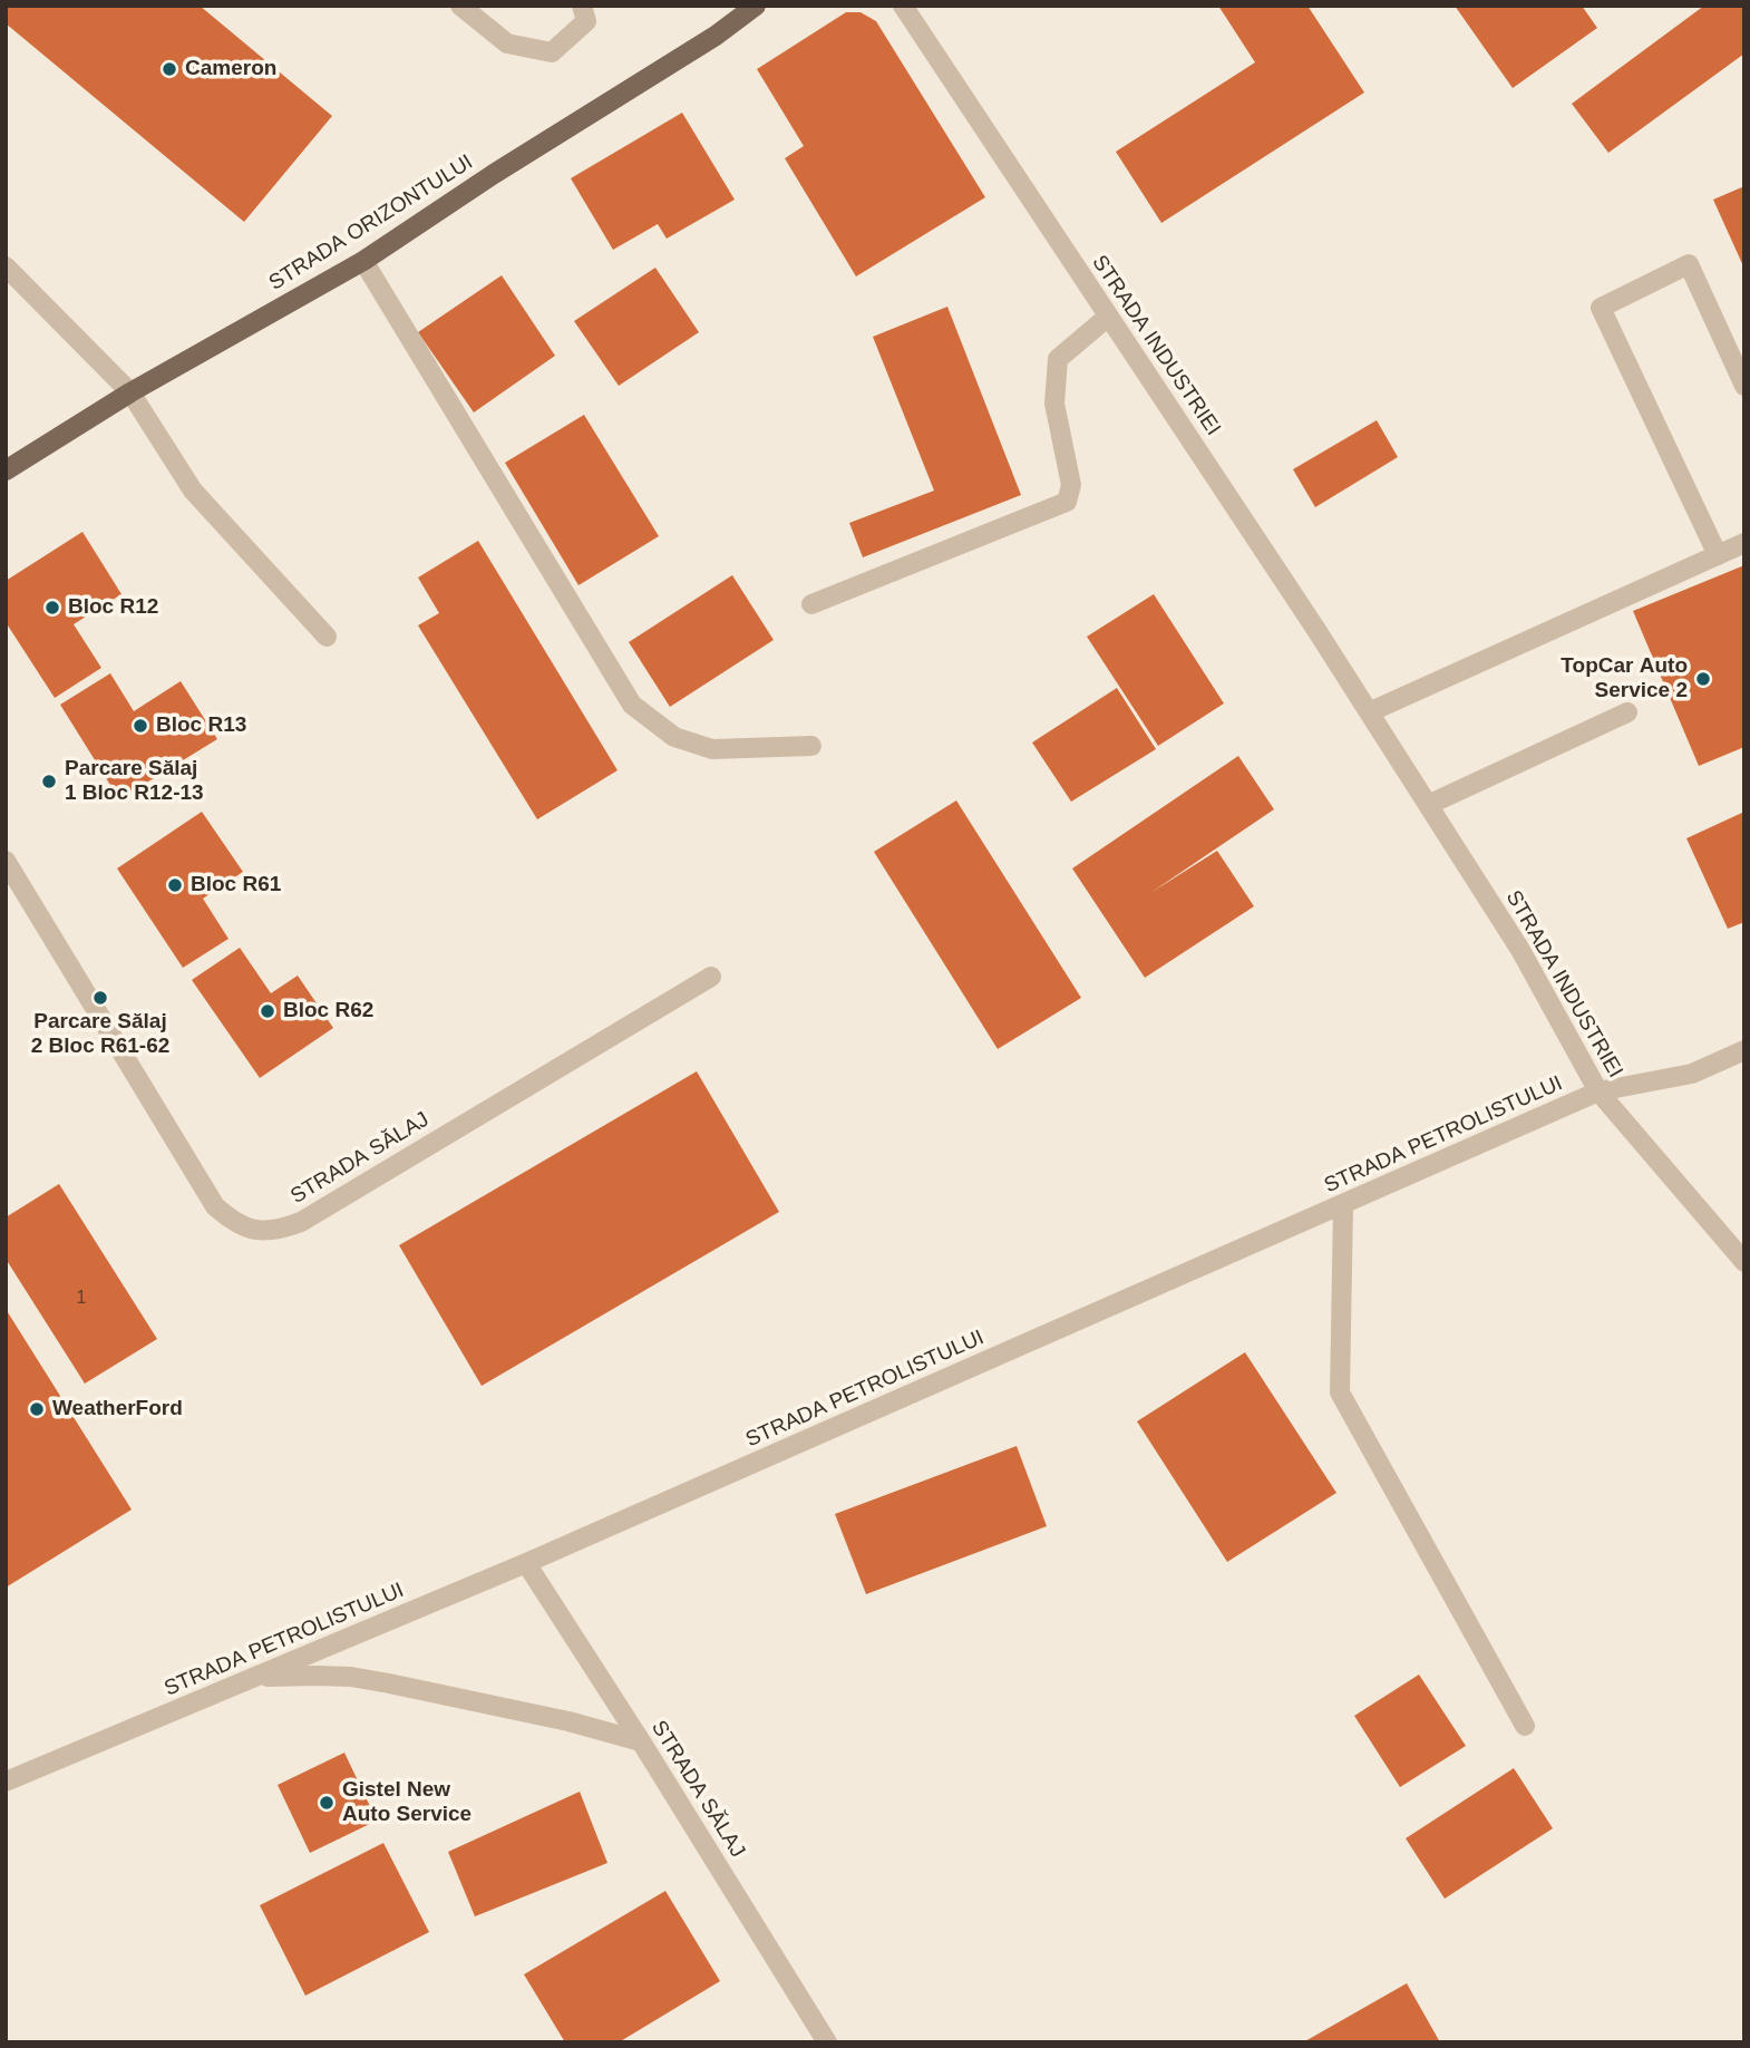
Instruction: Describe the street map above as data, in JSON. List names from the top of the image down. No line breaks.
{"streets":{"main road":["STRADA ORIZONTULUI"],"street":["STRADA INDUSTRIEI","STRADA PETROLISTULUI","STRADA SĂLAJ"]},"crossings":[["STRADA INDUSTRIEI","STRADA PETROLISTULUI"],["STRADA PETROLISTULUI","STRADA SĂLAJ"]],"places":["Cameron","Bloc R12","TopCar Auto Service 2","Bloc R13","Parcare Sălaj 1 Bloc R12-13","Bloc R61","Parcare Sălaj 2 Bloc R61-62","Bloc R62","WeatherFord","Gistel New Auto Service"],"house_numbers":["1"]}
